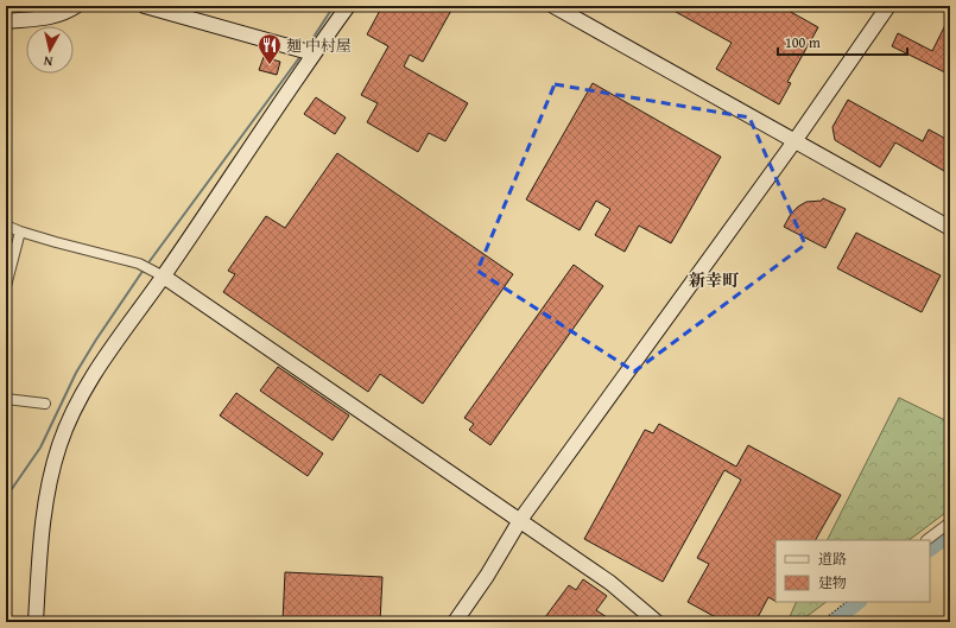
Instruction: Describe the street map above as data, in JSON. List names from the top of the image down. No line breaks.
{"districts":["新幸町"],"places":{"restaurant":["麺 中村屋"]},"legend":["道路","建物"],"scale_bar":"100 m","north":"bottom"}
